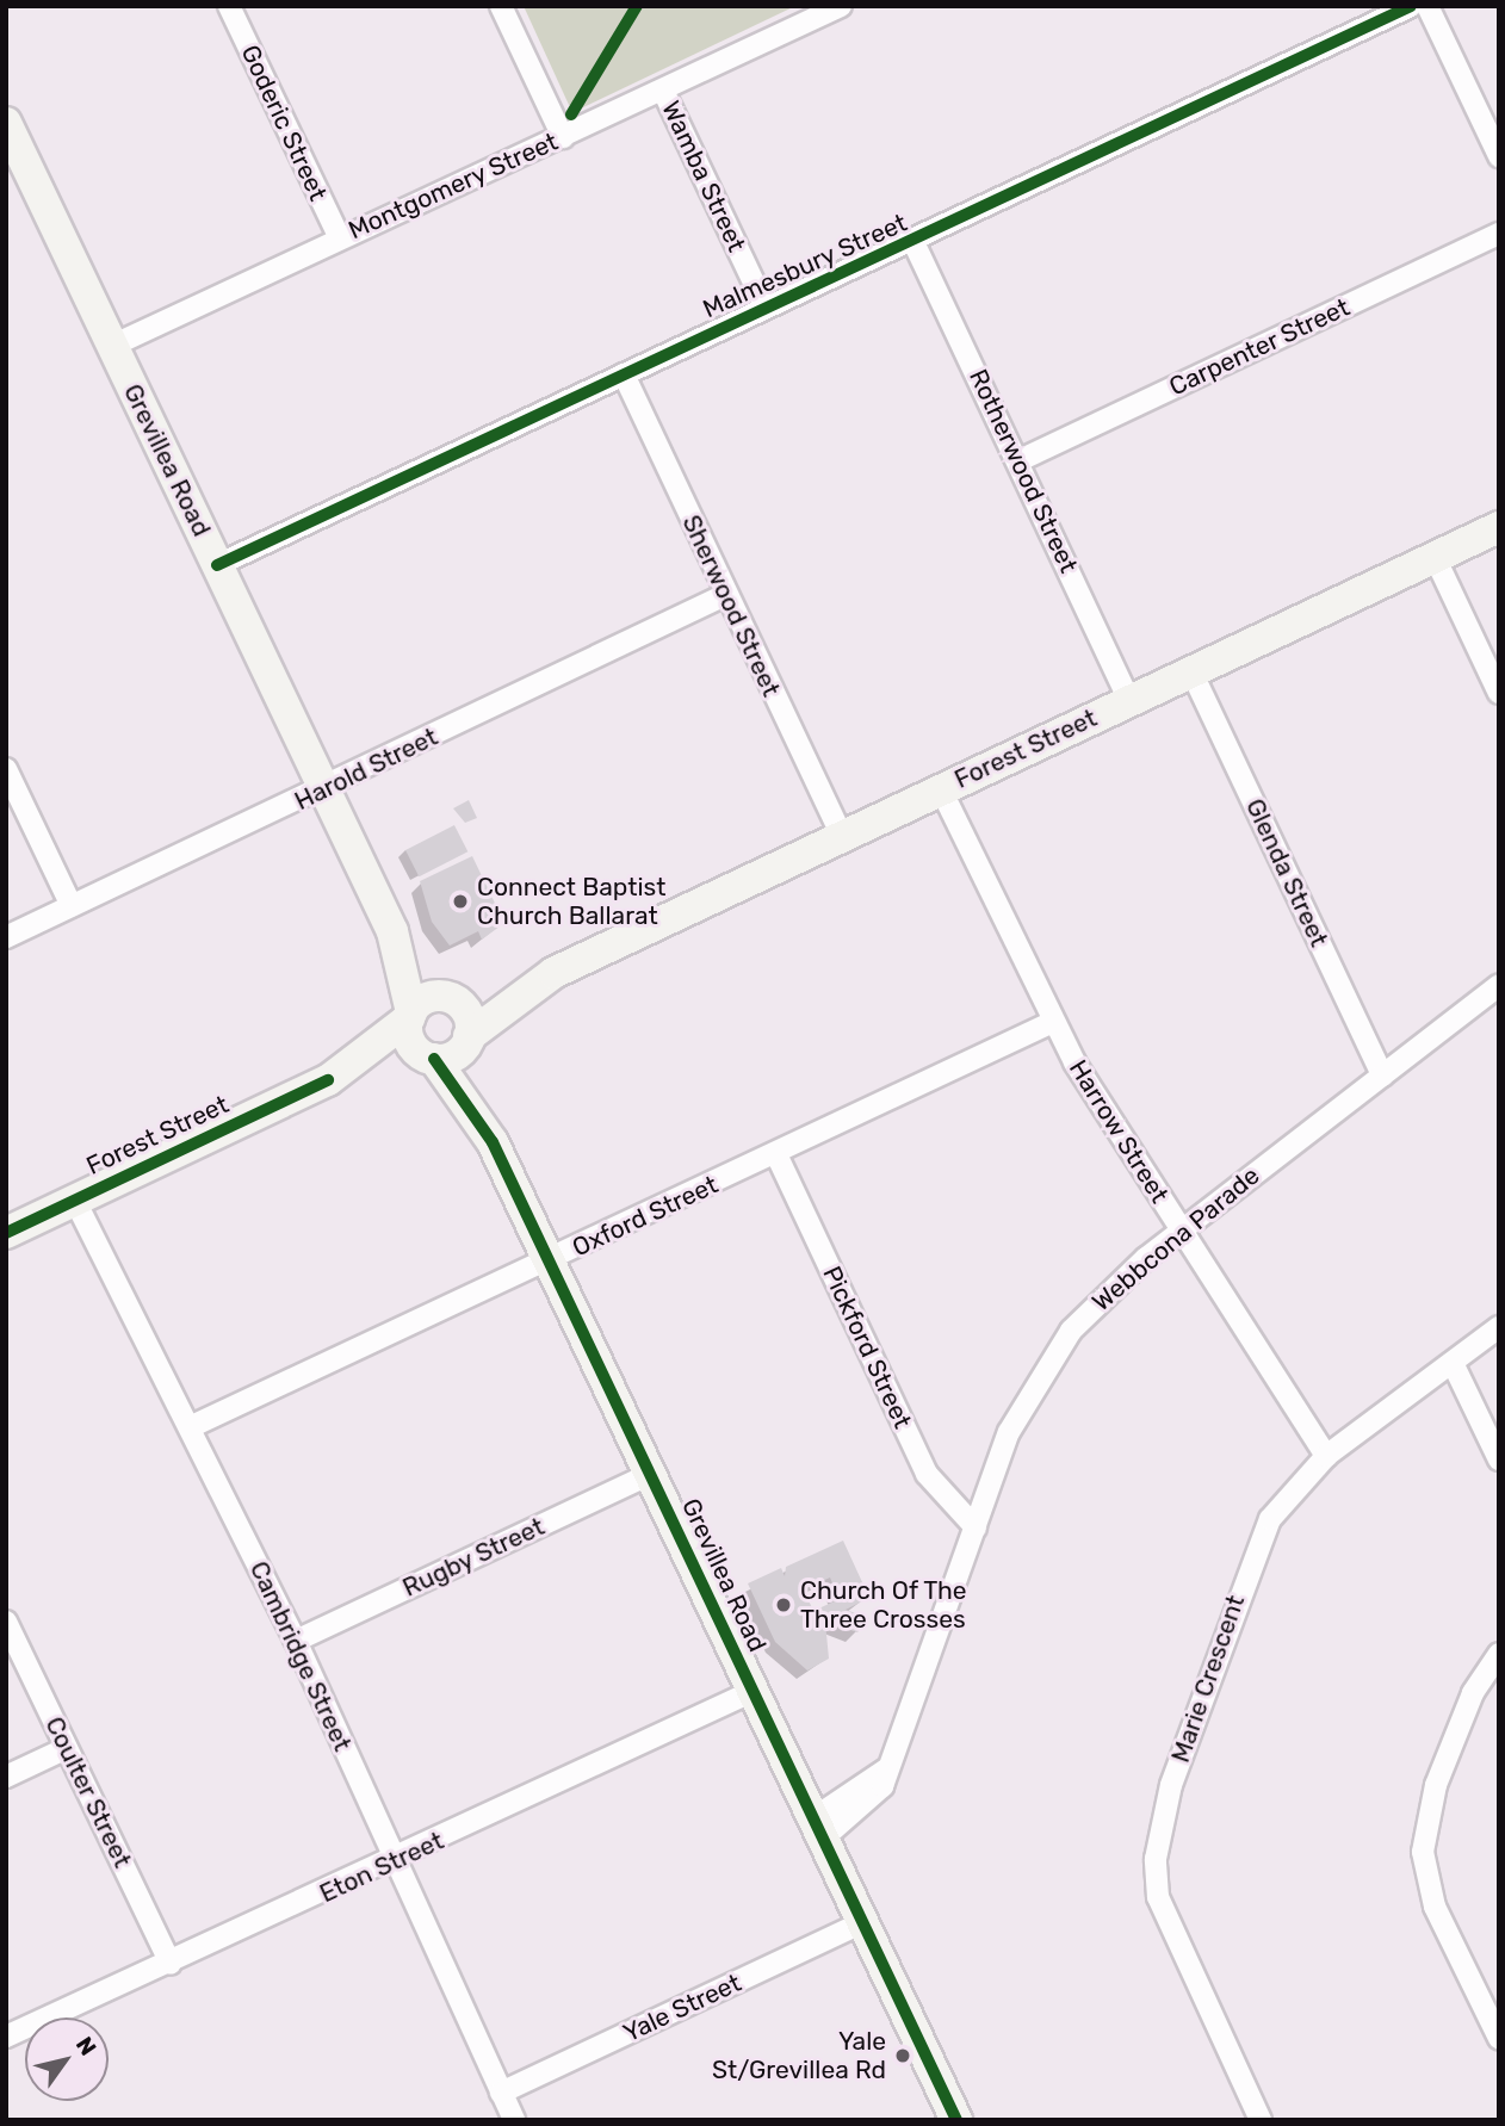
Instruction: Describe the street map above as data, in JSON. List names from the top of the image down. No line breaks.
{"streets":{"street":["Goderic Street","Wamba Street","Montgomery Street","Malmesbury Street","Carpenter Street","Grevillea Road","Rotherwood Street","Sherwood Street","Forest Street","Harold Street","Glenda Street","Harrow Street","Oxford Street","Webbcona Parade","Pickford Street","Rugby Street","Cambridge Street","Marie Crescent","Coulter Street","Eton Street","Yale Street"]},"crossings":[["Goderic Street","Montgomery Street"],["Wamba Street","Montgomery Street"],["Wamba Street","Malmesbury Street"],["Montgomery Street","Grevillea Road"],["Malmesbury Street","Grevillea Road"],["Malmesbury Street","Rotherwood Street"],["Malmesbury Street","Sherwood Street"],["Carpenter Street","Rotherwood Street"],["Grevillea Road","Forest Street"],["Grevillea Road","Harold Street"],["Grevillea Road","Oxford Street"],["Grevillea Road","Webbcona Parade"],["Grevillea Road","Rugby Street"],["Grevillea Road","Eton Street"],["Grevillea Road","Yale Street"],["Rotherwood Street","Forest Street"],["Sherwood Street","Forest Street"],["Sherwood Street","Harold Street"],["Forest Street","Glenda Street"],["Forest Street","Harrow Street"],["Forest Street","Cambridge Street"],["Glenda Street","Webbcona Parade"],["Harrow Street","Oxford Street"],["Harrow Street","Webbcona Parade"],["Harrow Street","Marie Crescent"],["Oxford Street","Pickford Street"],["Oxford Street","Cambridge Street"],["Webbcona Parade","Pickford Street"],["Rugby Street","Cambridge Street"],["Cambridge Street","Eton Street"],["Cambridge Street","Yale Street"],["Coulter Street","Eton Street"]],"places":["Connect Baptist Church Ballarat","Church Of The Three Crosses","Yale St/Grevillea Rd"],"north":"top right"}
